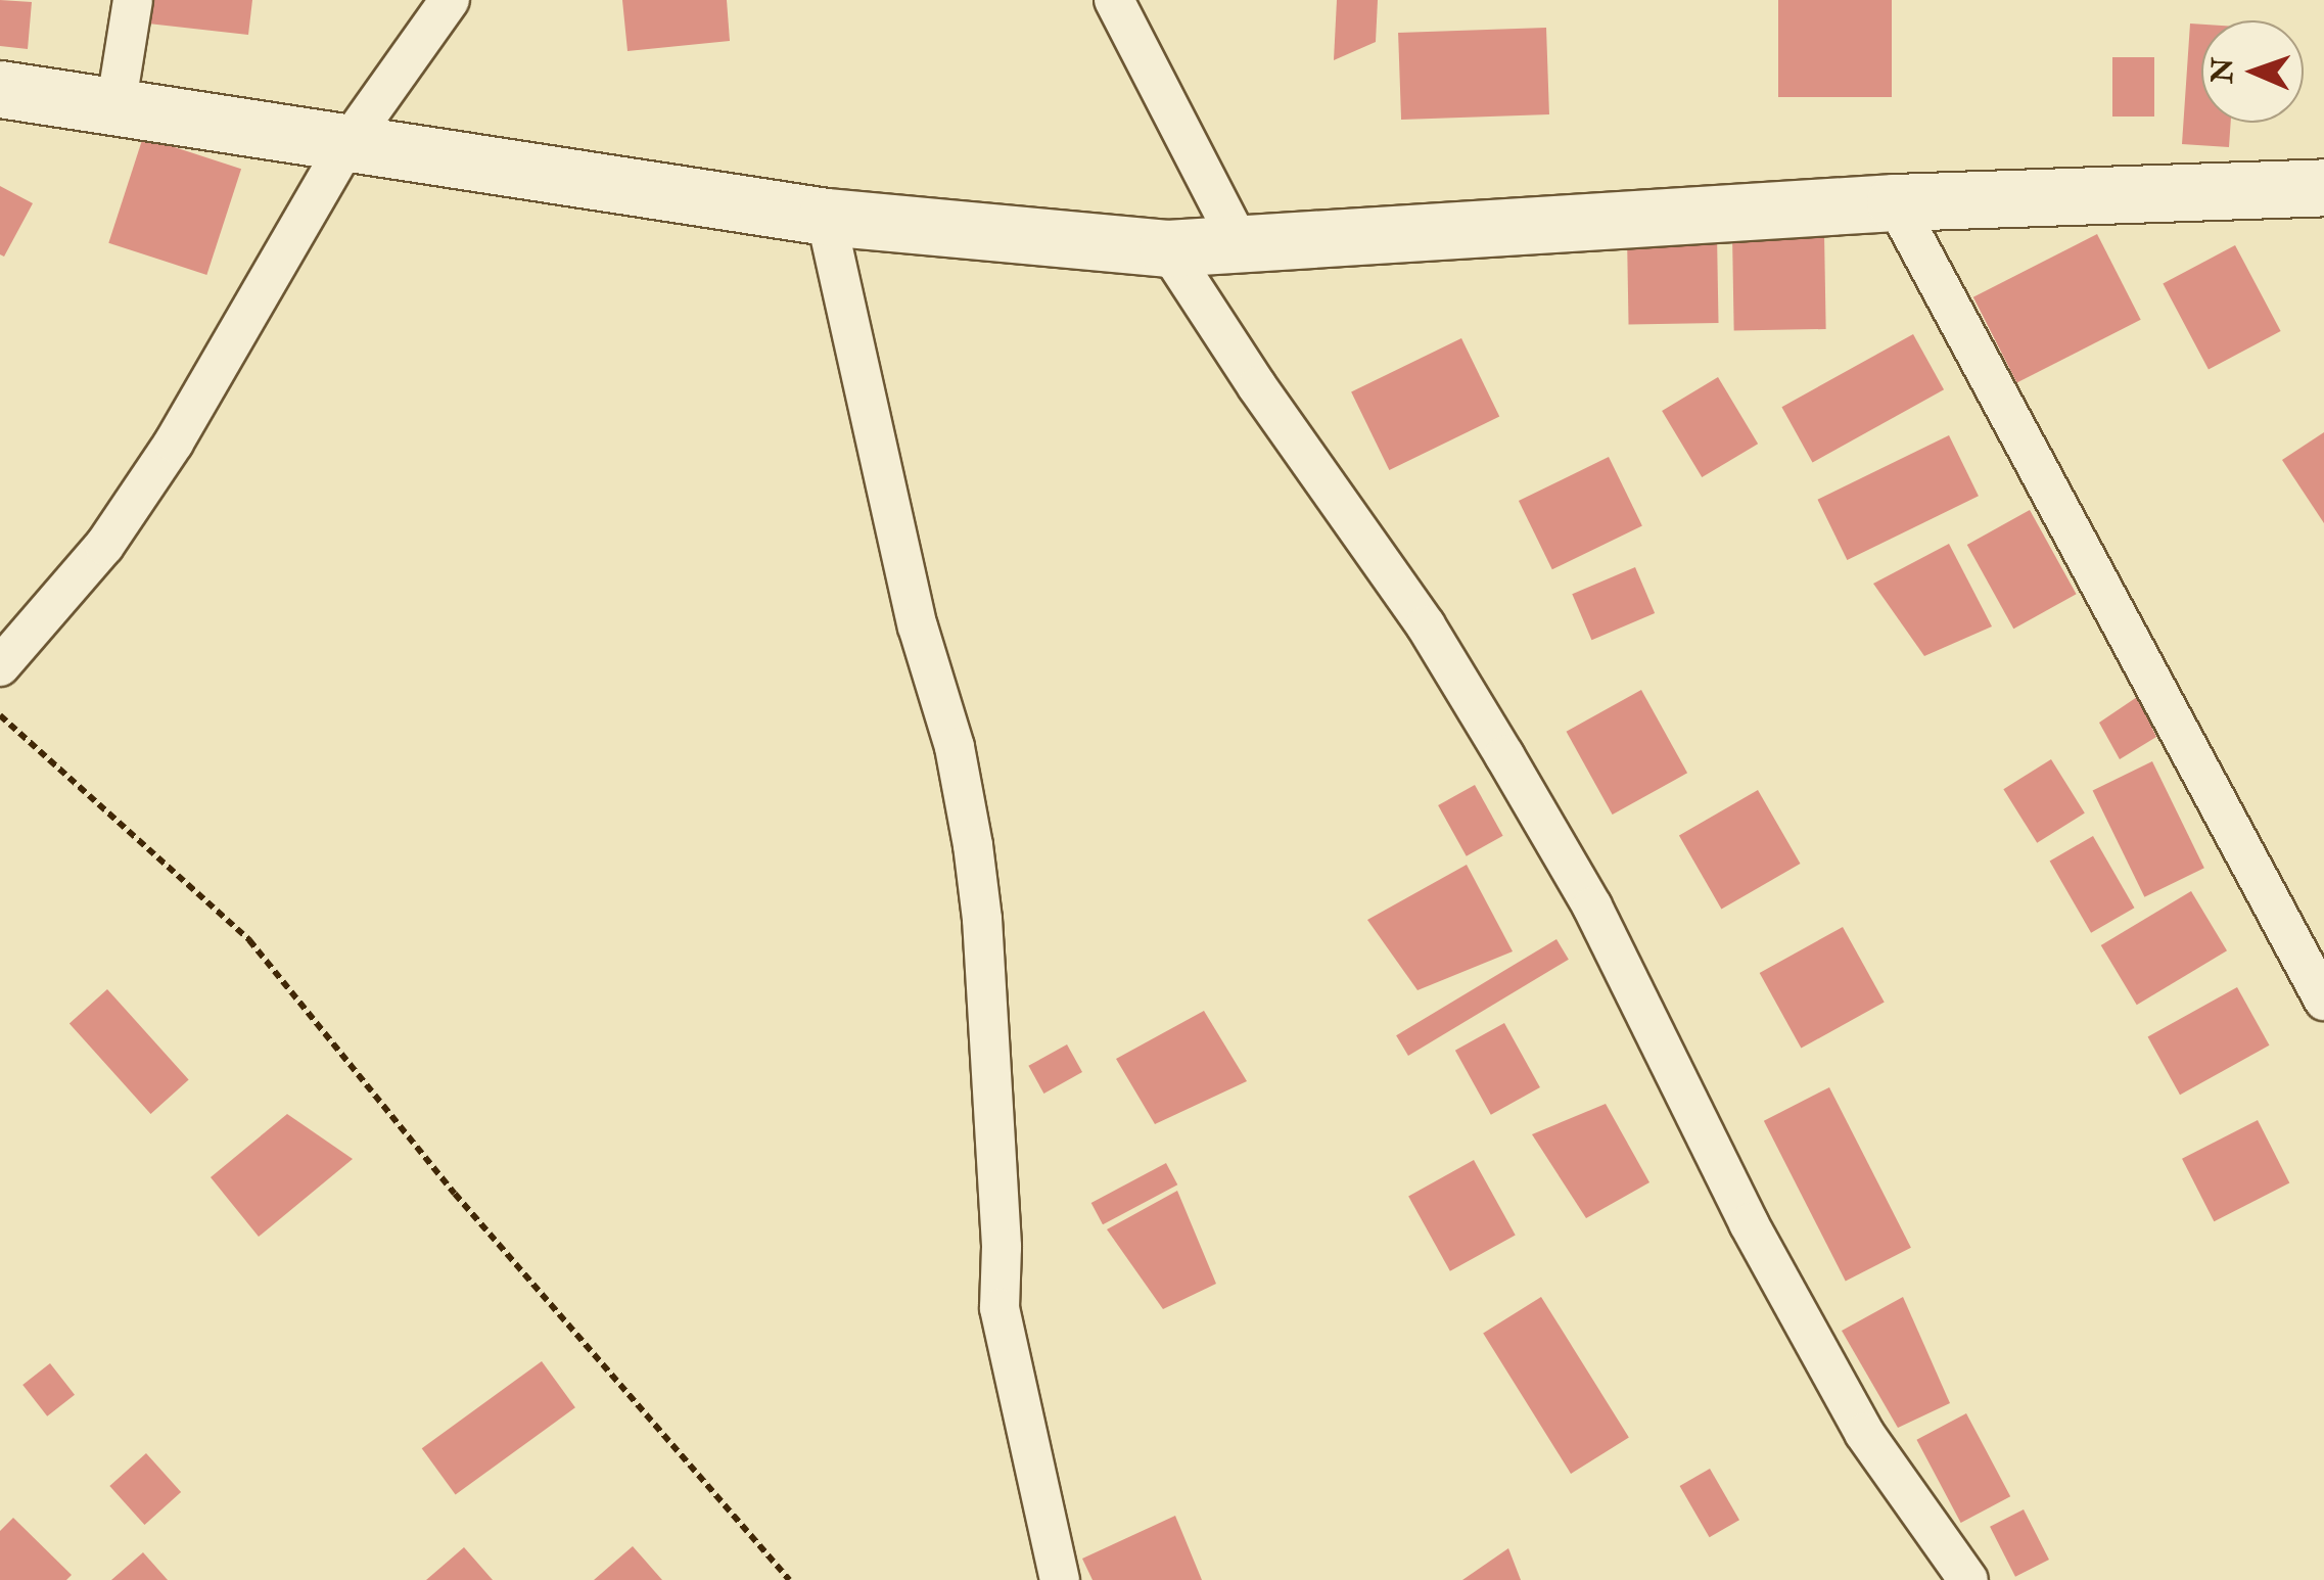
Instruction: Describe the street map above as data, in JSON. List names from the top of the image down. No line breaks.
{"north":"left"}
